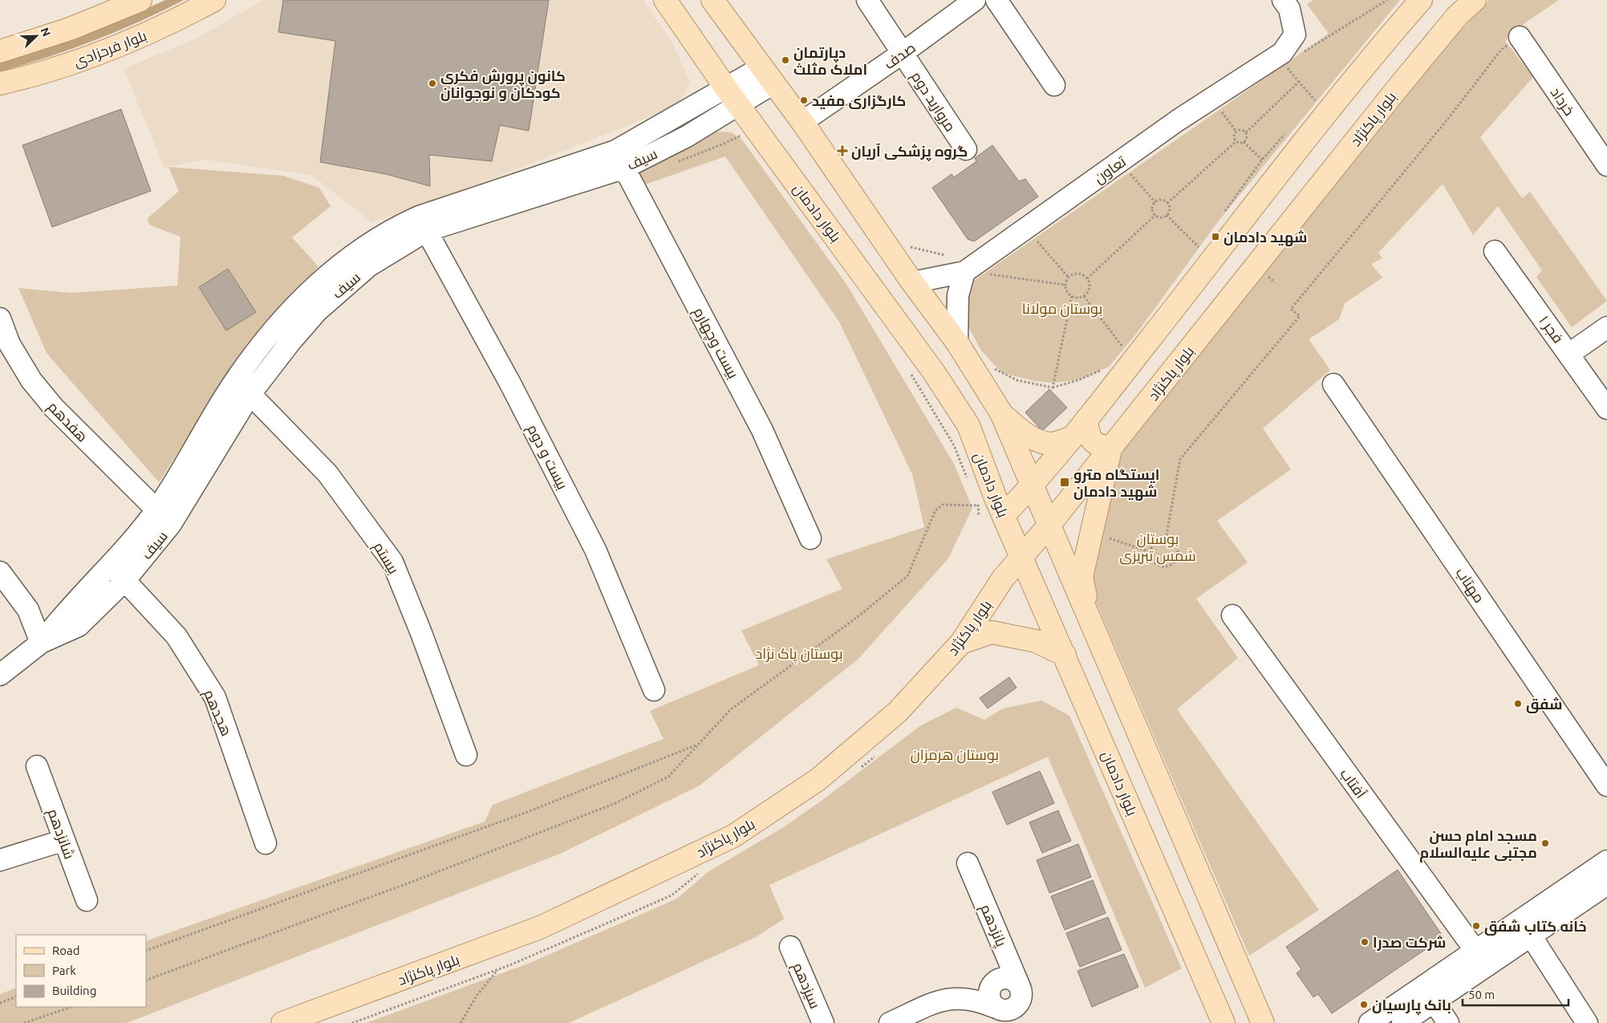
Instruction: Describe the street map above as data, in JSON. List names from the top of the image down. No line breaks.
{"streets":{"main road":["بلوار فرحزادی","بلوار پاکنژاد","بلوار دادمان"],"street":["صدف","مروارید دوم","خرداد","سیف","تعاون","فجر ۱","بیست وچهارم","هفدهم","بیست و دوم","بیستم","مهتاب","هجدهم","آفتاب","شانزدهم","پانزدهم","سیزدهم"]},"crossings":[["صدف","مروارید دوم"],["بلوار پاکنژاد","بلوار دادمان"],["سیف","بلوار دادمان"],["سیف","بیست وچهارم"],["سیف","هفدهم"],["سیف","بیست و دوم"],["سیف","بیستم"],["سیف","هجدهم"]],"parks":["بوستان مولانا","بوستان شمس تبریزی","بوستان پاک نژاد","بوستان هرمزان"],"places":{"other":["دپارتمان املاک مثلث","کانون پرورش فکری کودکان و نوجوانان","کارگزاری مفید","شفق","مسجد امام حسن مجتبی علیه‌السلام","خانه کتاب شفق","شرکت صدرا","بانک پارسیان"],"health":["گروه پزشکی آریان"],"transit":["شهید دادمان","ایستگاه مترو شهید دادمان"]},"legend":["Road","Park","Building"],"scale_bar":"50 m","north":"top right"}
